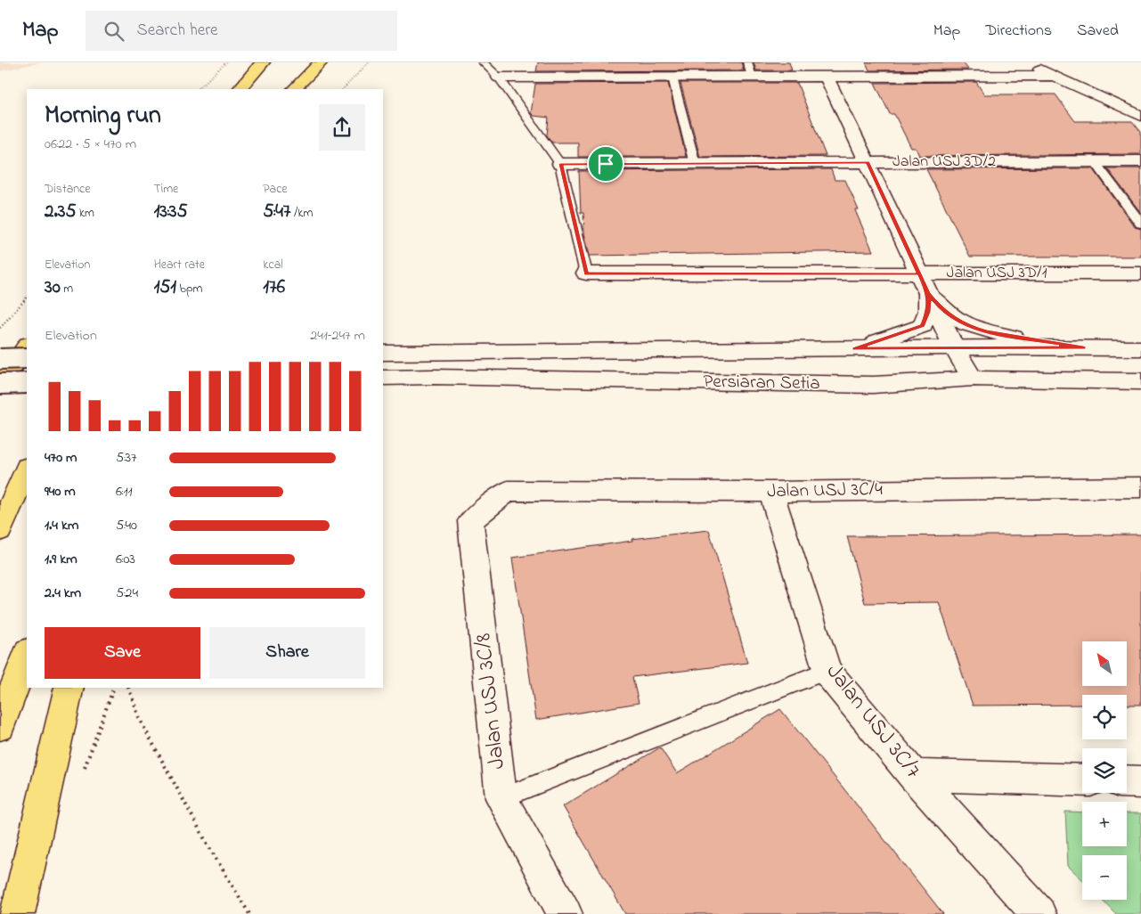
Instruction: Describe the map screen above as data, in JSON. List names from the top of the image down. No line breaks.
{"streets":{"street":["Jalan USJ 3D/2","Jalan USJ 3D/1","Persiaran Setia","Jalan USJ 3C/4","Jalan USJ 3C/8","Jalan USJ 3C/7"]},"crossings":[["Jalan USJ 3C/4","Jalan USJ 3C/8"],["Jalan USJ 3C/4","Jalan USJ 3C/7"]],"north":"top left","page":{"header":"Map","search":"Search here","nav":["Map","Directions","Saved"],"heading":["Morning run","06:22 · 5 × 470 m"],"stats":[["Distance","2.35 km"],["Time","13:35"],["Pace","5:47 /km"],["Elevation","30 m"],["Heart rate","151 bpm"],["kcal","176"]],"chart":["Elevation","241–247 m"],"list":[{"name":"470 m","note":"5:37"},{"name":"940 m","note":"6:11"},{"name":"1.4 km","note":"5:40"},{"name":"1.9 km","note":"6:03"},{"name":"2.4 km","note":"5:24"}],"buttons":["Save","Share"],"map_buttons":["+","−"]}}
